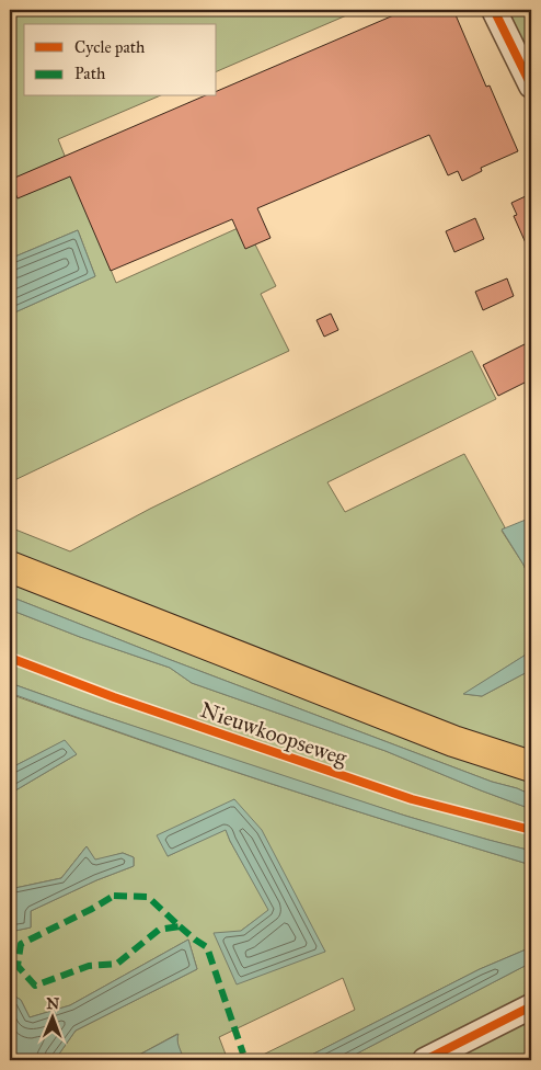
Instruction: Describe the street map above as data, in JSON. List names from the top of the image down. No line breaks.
{"streets":{"cycle path":["Nieuwkoopseweg"]},"legend":["Cycle path","Path"],"north":"top"}
